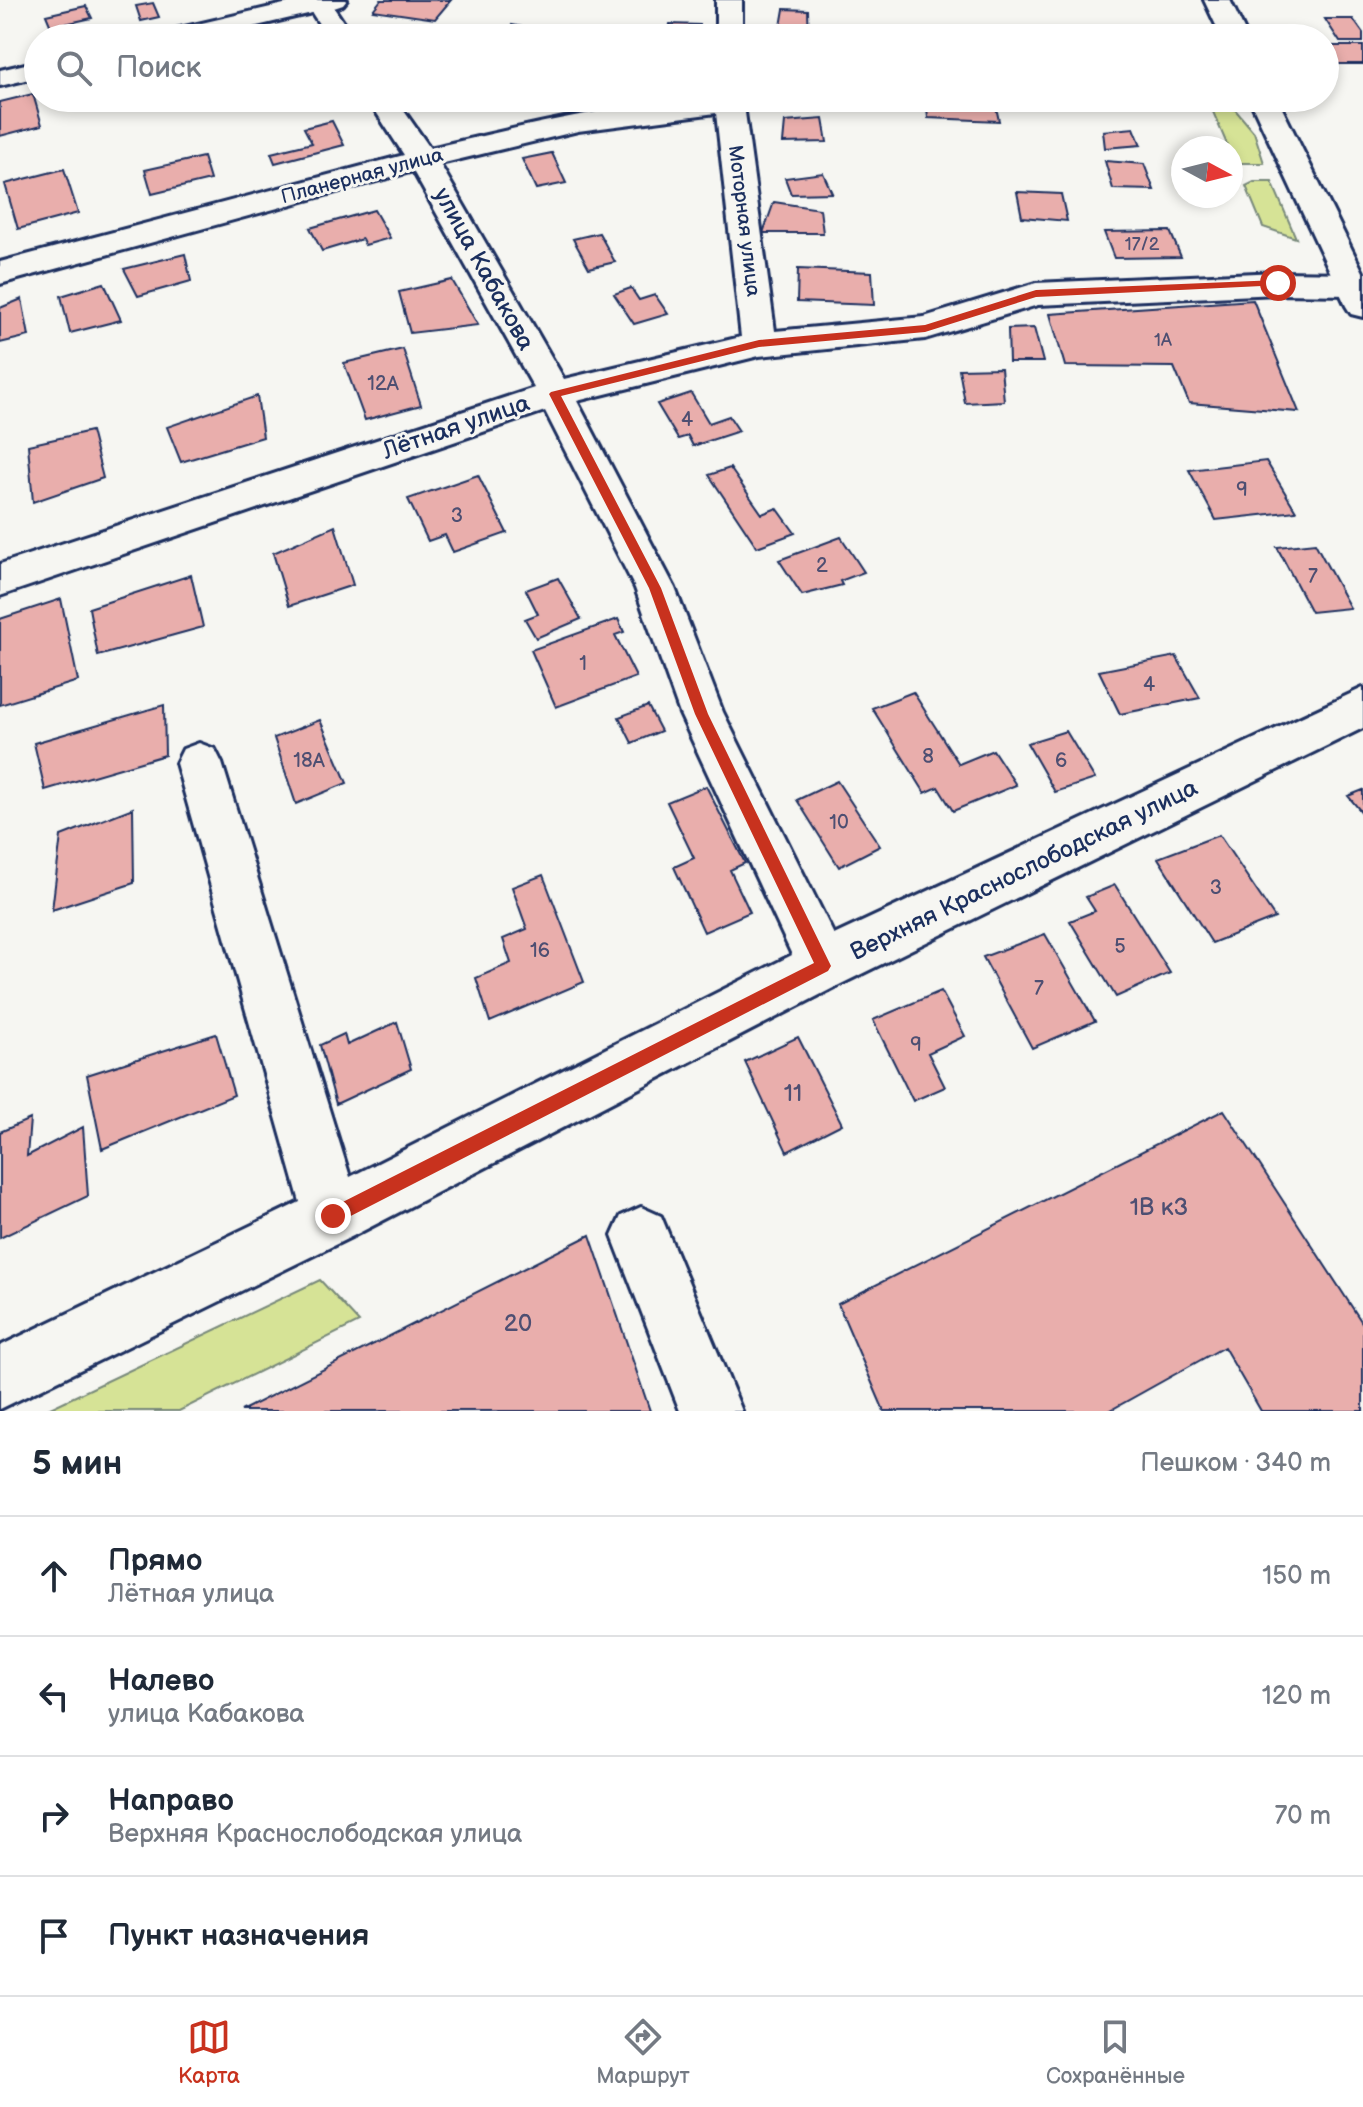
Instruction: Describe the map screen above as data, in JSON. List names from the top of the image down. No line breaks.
{"streets":{"street":["Планерная улица","Моторная улица","улица Кабакова","Лётная улица","Верхняя Краснослободская улица"]},"crossings":[["Планерная улица","улица Кабакова"],["Моторная улица","Лётная улица"],["улица Кабакова","Лётная улица"],["улица Кабакова","Верхняя Краснослободская улица"]],"house_numbers":["17/2","1А","12А","4","9","3","2","7","1","4","8","18А","6","10","3","5","16","7","9","11","1В к3","20"],"north":"right","page":{"search":"Поиск","heading":["5 мин","Пешком · 340 m"],"list":[["Прямо","Лётная улица","150 m"],["Налево","улица Кабакова","120 m"],["Направо","Верхняя Краснослободская улица","70 m"],"Пункт назначения"],"nav":["Карта","Маршрут","Сохранённые"]}}
